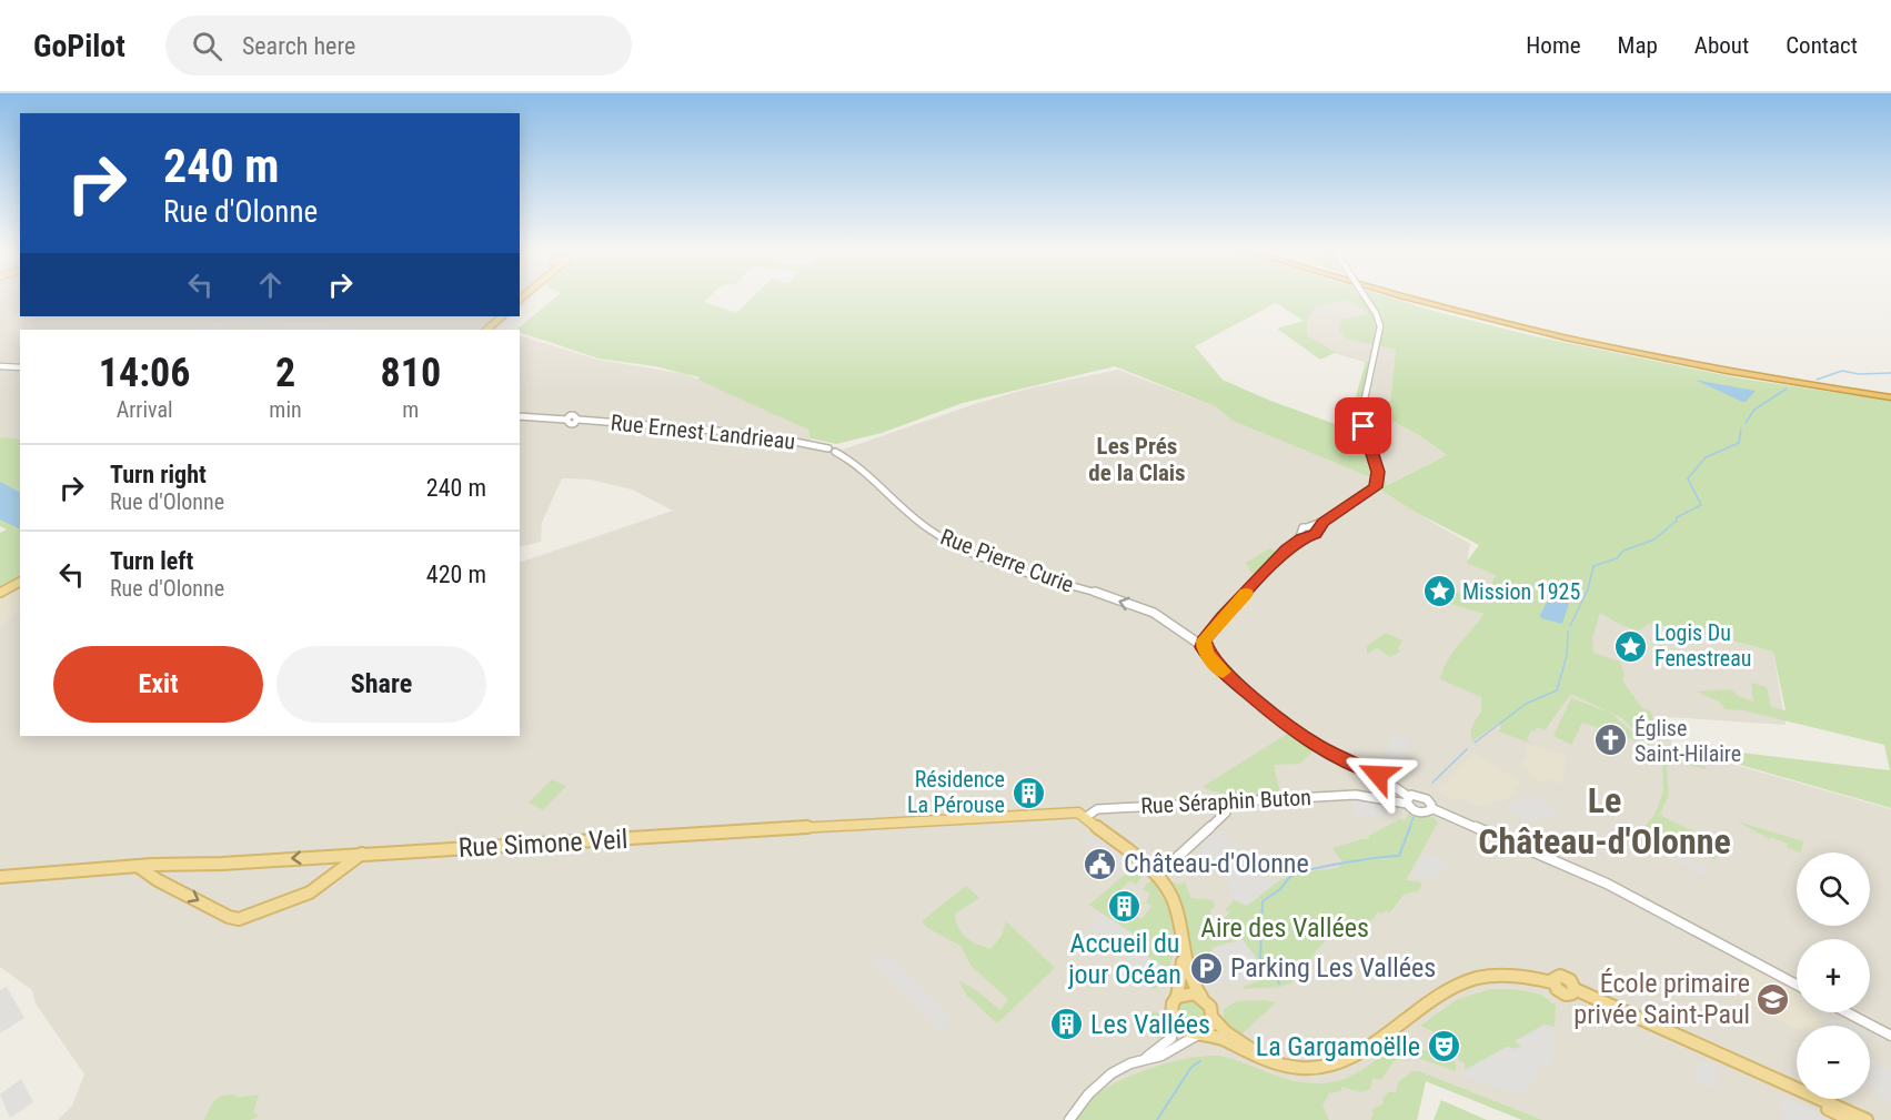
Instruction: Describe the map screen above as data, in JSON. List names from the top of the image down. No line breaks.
{"streets":{"main road":["Rue Simone Veil"],"street":["Rue Ernest Landrieau","Rue Pierre Curie","Rue Séraphin Buton"]},"crossings":[["Rue Ernest Landrieau","Rue Pierre Curie"],["Rue Pierre Curie","Rue Séraphin Buton"],["Rue Séraphin Buton","Rue Simone Veil"]],"one_way":["Rue Pierre Curie"],"districts":["Les Prés de la Clais","Le Château-d'Olonne"],"parks":["Aire des Vallées"],"places":{"place":["Mission 1925","Logis Du Fenestreau"],"church":["Église Saint-Hilaire"],"building":["Résidence La Pérouse","Accueil du jour Océan","Les Vallées"],"public building":["Château-d'Olonne"],"parking":["Parking Les Vallées"],"school or university":["École primaire privée Saint-Paul"],"theatre":["La Gargamoëlle"]},"page":{"header":"GoPilot","search":"Search here","nav":["Home","Map","About","Contact"],"turn":["240 m","Rue d'Olonne"],"eta":["14:06","Arrival","2","min","810","m"],"list":[{"name":"Turn right","note":"Rue d'Olonne","value":"240 m"},{"name":"Turn left","note":"Rue d'Olonne","value":"420 m"}],"buttons":["Exit","Share"],"map_buttons":["+","−"]}}
